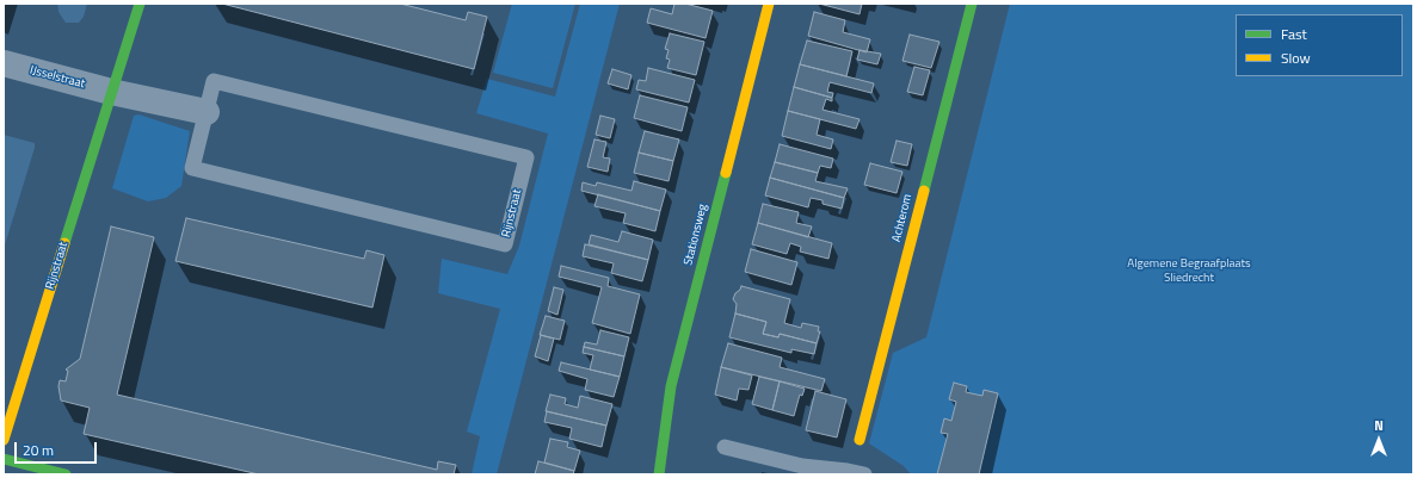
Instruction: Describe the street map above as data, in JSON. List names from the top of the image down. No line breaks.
{"streets":{"street":["IJsselstraat","Rijnstraat","Achterom","Stationsweg"]},"crossings":[["IJsselstraat","Rijnstraat"]],"parks":["Algemene Begraafplaats Sliedrecht"],"legend":["Fast","Slow"],"scale_bar":"20 m","north":"top"}
